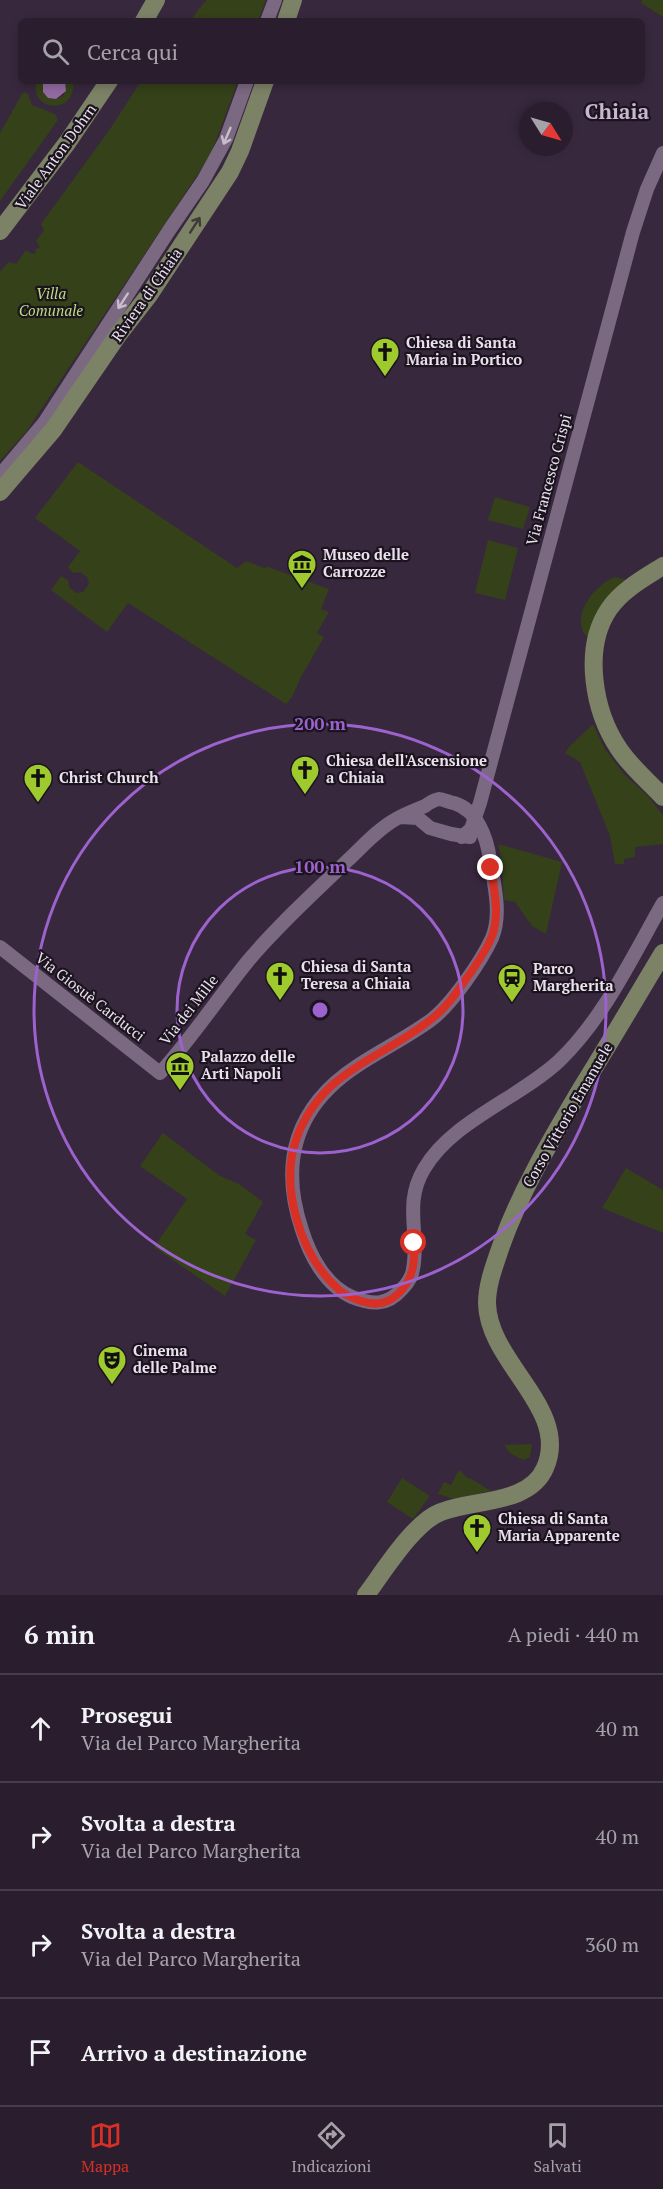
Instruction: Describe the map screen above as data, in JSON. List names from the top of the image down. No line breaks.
{"streets":{"main road":["Viale Anton Dohrn","Riviera di Chiaia","Corso Vittorio Emanuele"],"street":["Via Francesco Crispi","Via Giosuè Carducci","Via dei Mille"]},"crossings":[["Via Francesco Crispi","Via dei Mille"],["Via Giosuè Carducci","Via dei Mille"]],"one_way":["Riviera di Chiaia"],"districts":["Chiaia"],"parks":["Villa Comunale"],"places":{"church":["Chiesa di Santa Maria in Portico","Chiesa dell'Ascensione a Chiaia","Christ Church","Chiesa di Santa Teresa a Chiaia","Chiesa di Santa Maria Apparente"],"museum":["Museo delle Carrozze","Palazzo delle Arti Napoli"],"station":["Parco Margherita"],"theatre":["Cinema delle Palme"]},"north":"bottom right","page":{"search":"Cerca qui","heading":["6 min","A piedi · 440 m"],"list":[["Prosegui","Via del Parco Margherita","40 m"],["Svolta a destra","Via del Parco Margherita","40 m"],["Svolta a destra","Via del Parco Margherita","360 m"],"Arrivo a destinazione"],"nav":["Mappa","Indicazioni","Salvati"]},"rings":["200 m","100 m"]}
